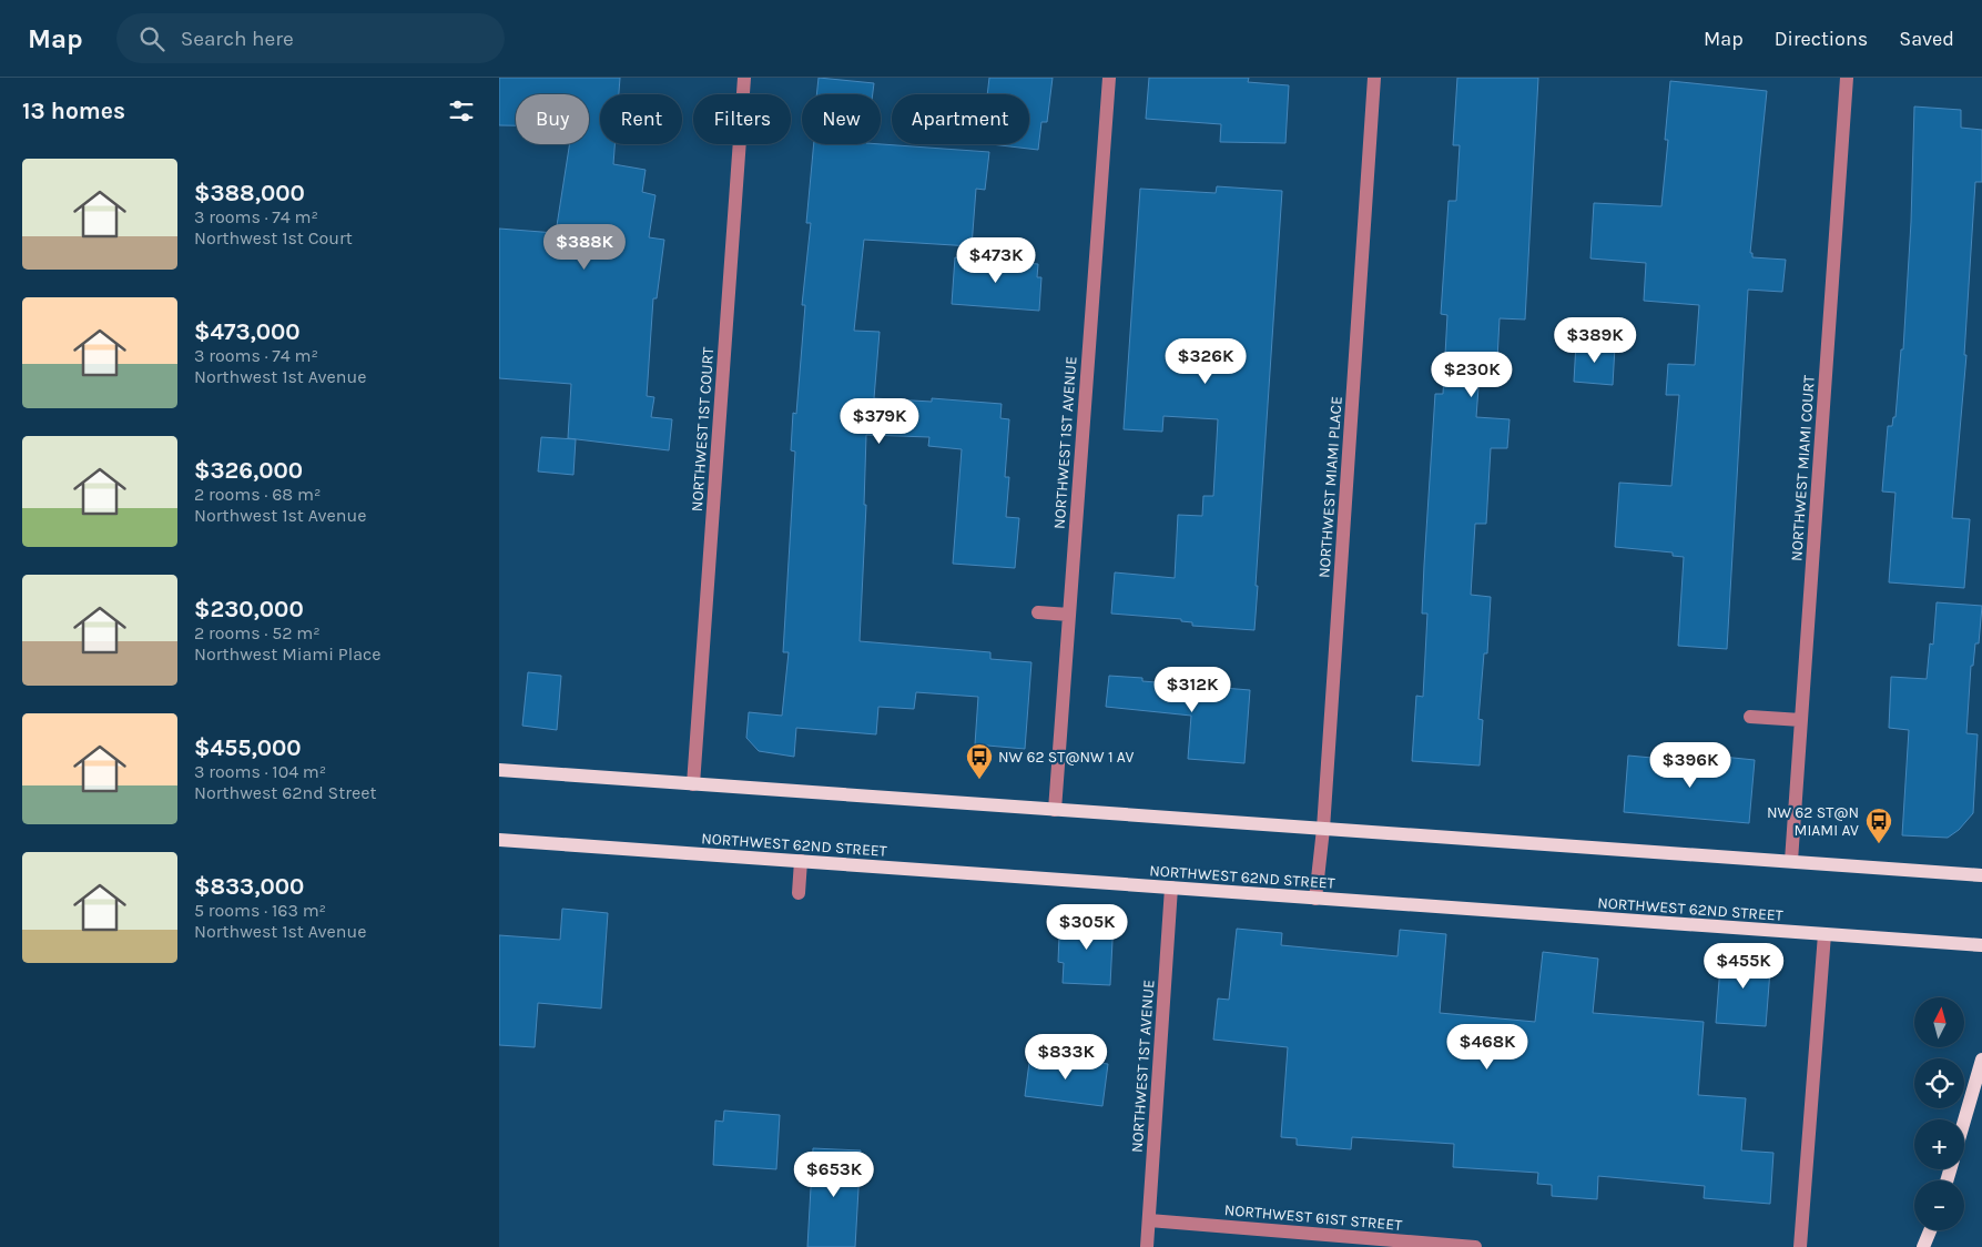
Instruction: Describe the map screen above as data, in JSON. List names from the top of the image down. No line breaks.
{"streets":{"main road":["NORTHWEST 62ND STREET"],"street":["NORTHWEST 1ST COURT","NORTHWEST 1ST AVENUE","NORTHWEST MIAMI COURT","NORTHWEST MIAMI PLACE","NORTHWEST 61ST STREET"]},"crossings":[["NORTHWEST 1ST AVENUE","NORTHWEST 62ND STREET"],["NORTHWEST 1ST AVENUE","NORTHWEST 61ST STREET"],["NORTHWEST MIAMI PLACE","NORTHWEST 62ND STREET"]],"places":{"bus stop":["NW 62 ST@NW 1 AV","NW 62 ST@N MIAMI AV"]},"north":"top","page":{"header":"Map","search":"Search here","nav":["Map","Directions","Saved"],"heading":"13 homes","chip":["Buy","Rent","Filters","New","Apartment"],"list":[{"name":"$388,000","note":"3 rooms · 74 m² · Northwest 1st Court"},{"name":"$473,000","note":"3 rooms · 74 m² · Northwest 1st Avenue"},{"name":"$326,000","note":"2 rooms · 68 m² · Northwest 1st Avenue"},{"name":"$230,000","note":"2 rooms · 52 m² · Northwest Miami Place"},{"name":"$455,000","note":"3 rooms · 104 m² · Northwest 62nd Street"},{"name":"$833,000","note":"5 rooms · 163 m² · Northwest 1st Avenue"}],"price":["$388K","$473K","$389K","$326K","$230K","$379K","$312K","$396K","$305K","$455K","$468K","$833K","$653K"],"map_buttons":["+","−"]}}
